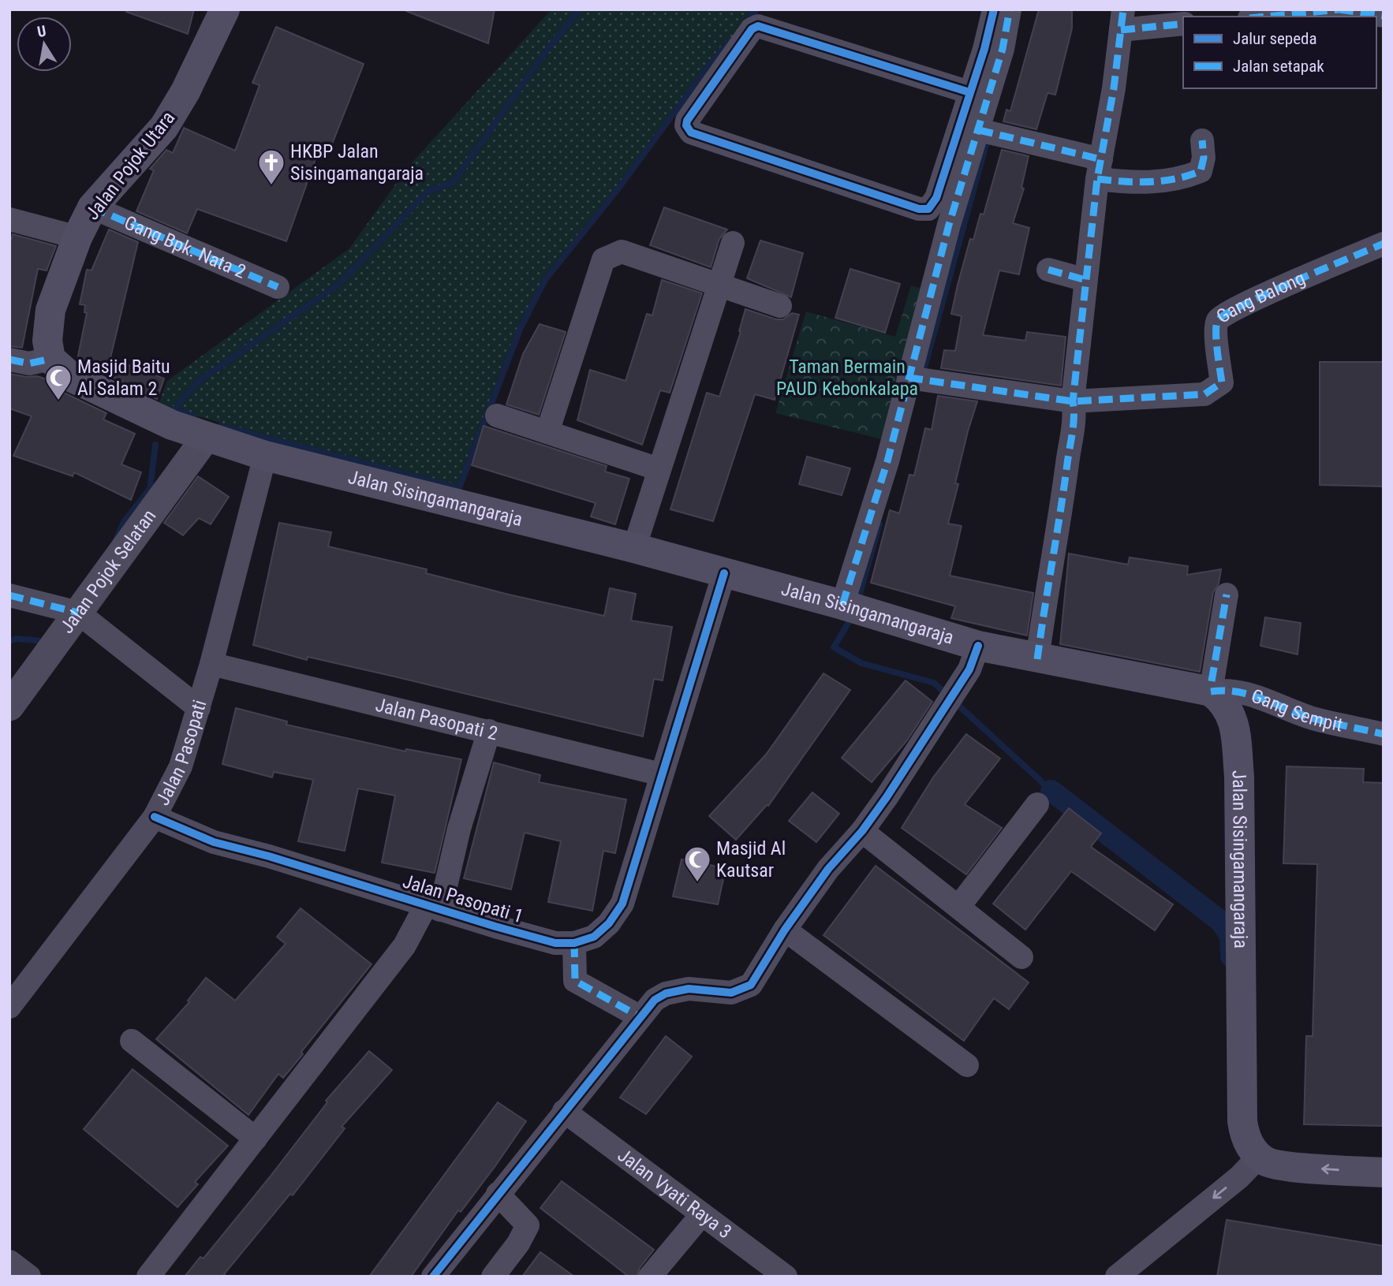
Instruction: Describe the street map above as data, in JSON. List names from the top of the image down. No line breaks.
{"streets":{"main road":["Jalan Pojok Utara","Jalan Sisingamangaraja"],"street":["Gang Bpk. Nata 2","Gang Balong","Jalan Pojok Selatan","Gang Sempit","Jalan Pasopati 2","Jalan Pasopati","Jalan Pasopati 1","Jalan Vyati Raya 3"]},"crossings":[["Jalan Pojok Utara","Gang Bpk. Nata 2"],["Jalan Pojok Utara","Jalan Sisingamangaraja"],["Jalan Sisingamangaraja","Jalan Pojok Selatan"],["Jalan Sisingamangaraja","Gang Sempit"],["Jalan Sisingamangaraja","Jalan Pasopati"],["Jalan Sisingamangaraja","Jalan Pasopati 1"],["Jalan Pasopati 2","Jalan Pasopati"],["Jalan Pasopati 2","Jalan Pasopati 1"],["Jalan Pasopati","Jalan Pasopati 1"]],"parks":["Taman Bermain PAUD Kebonkalapa"],"places":{"church":["HKBP Jalan Sisingamangaraja"],"mosque":["Masjid Baitu Al Salam 2","Masjid Al Kautsar"]},"legend":["Jalur sepeda","Jalan setapak"],"north":"top"}
